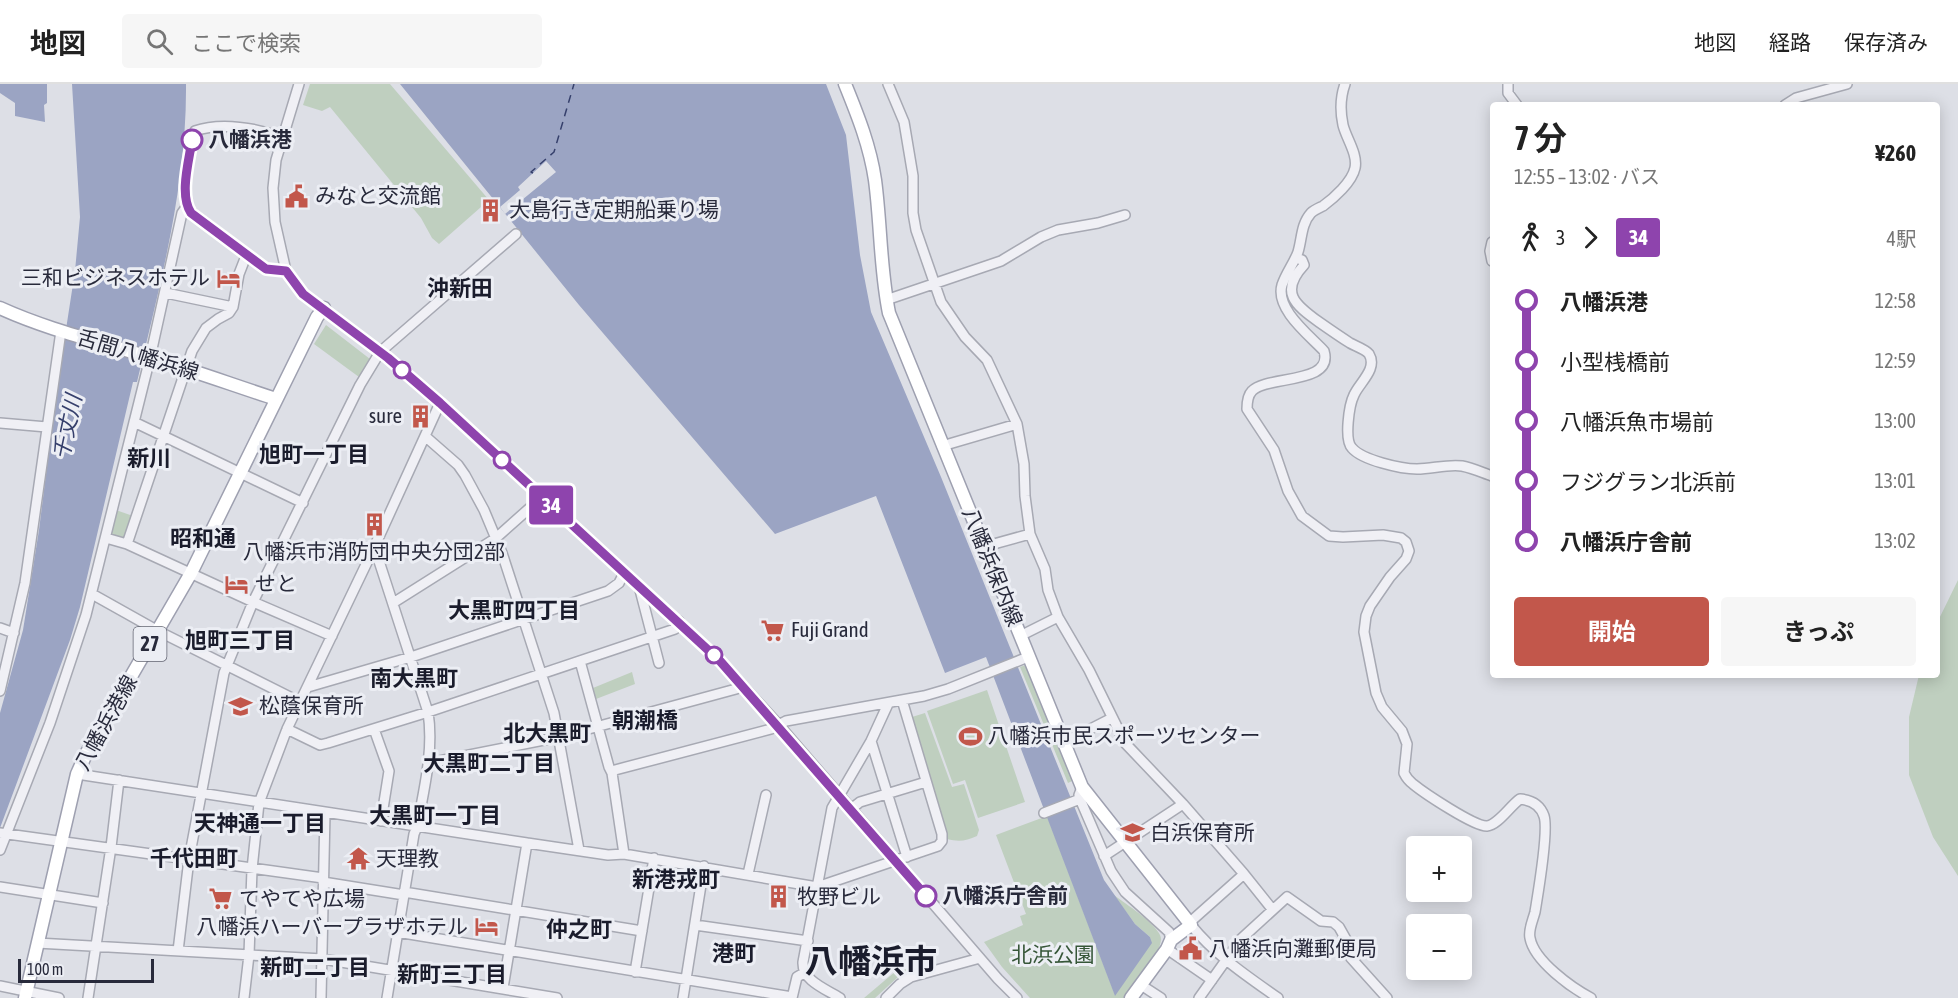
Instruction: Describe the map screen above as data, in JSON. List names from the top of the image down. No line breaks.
{"streets":{"main road":["舌間八幡浜線","八幡浜保内線","27","八幡浜港線"]},"crossings":[["舌間八幡浜線","八幡浜港線"]],"districts":["沖新田","旭町一丁目","新川","昭和通","大黒町四丁目","旭町三丁目","南大黒町","朝潮橋","北大黒町","大黒町二丁目","大黒町一丁目","天神通一丁目","千代田町","新港戎町","仲之町","港町","八幡浜市","新町二丁目","新町三丁目"],"water":["千丈川"],"parks":["北浜公園"],"places":{"other":["八幡浜港","八幡浜庁舎前"],"public building":["みなと交流館","八幡浜向灘郵便局"],"building":["大島行き定期船乗り場","sure","八幡浜市消防団中央分団2部","牧野ビル"],"hotel":["三和ビジネスホテル","せと","八幡浜ハーバープラザホテル"],"supermarket":["Fuji Grand","てやてや広場"],"school or university":["松蔭保育所","白浜保育所"],"sports":["八幡浜市民スポーツセンター"],"temple":["天理教"]},"lines":["bus line 34"],"scale_bar":"100 m","page":{"header":"地図","search":"ここで検索","nav":["地図","経路","保存済み"],"on_map":"34","heading":["7 分","12:55 – 13:02 · バス","¥260"],"legs":["3","34","4駅"],"list":[{"name":"八幡浜港","value":"12:58"},{"name":"小型桟橋前","value":"12:59"},{"name":"八幡浜魚市場前","value":"13:00"},{"name":"フジグラン北浜前","value":"13:01"},{"name":"八幡浜庁舎前","value":"13:02"}],"buttons":["開始","きっぷ"],"map_buttons":["+","−"],"scale":"100 m"}}
